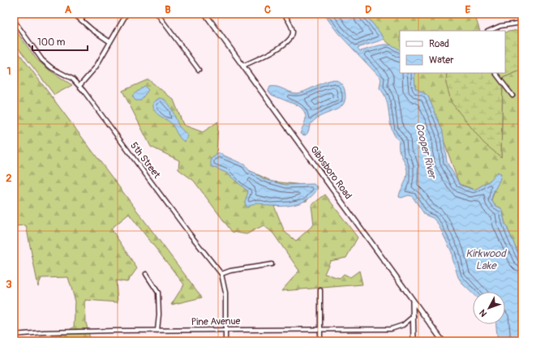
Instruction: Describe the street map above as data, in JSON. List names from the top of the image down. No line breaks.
{"streets":{"street":["5th Street","Gibbsboro Road","Pine Avenue"]},"crossings":[["5th Street","Pine Avenue"]],"water":["Cooper River","Kirkwood Lake"],"legend":["Road","Water"],"scale_bar":"100 m","north":"bottom left","grid":{"columns":["A","B","C","D","E"],"rows":["1","2","3"]}}
